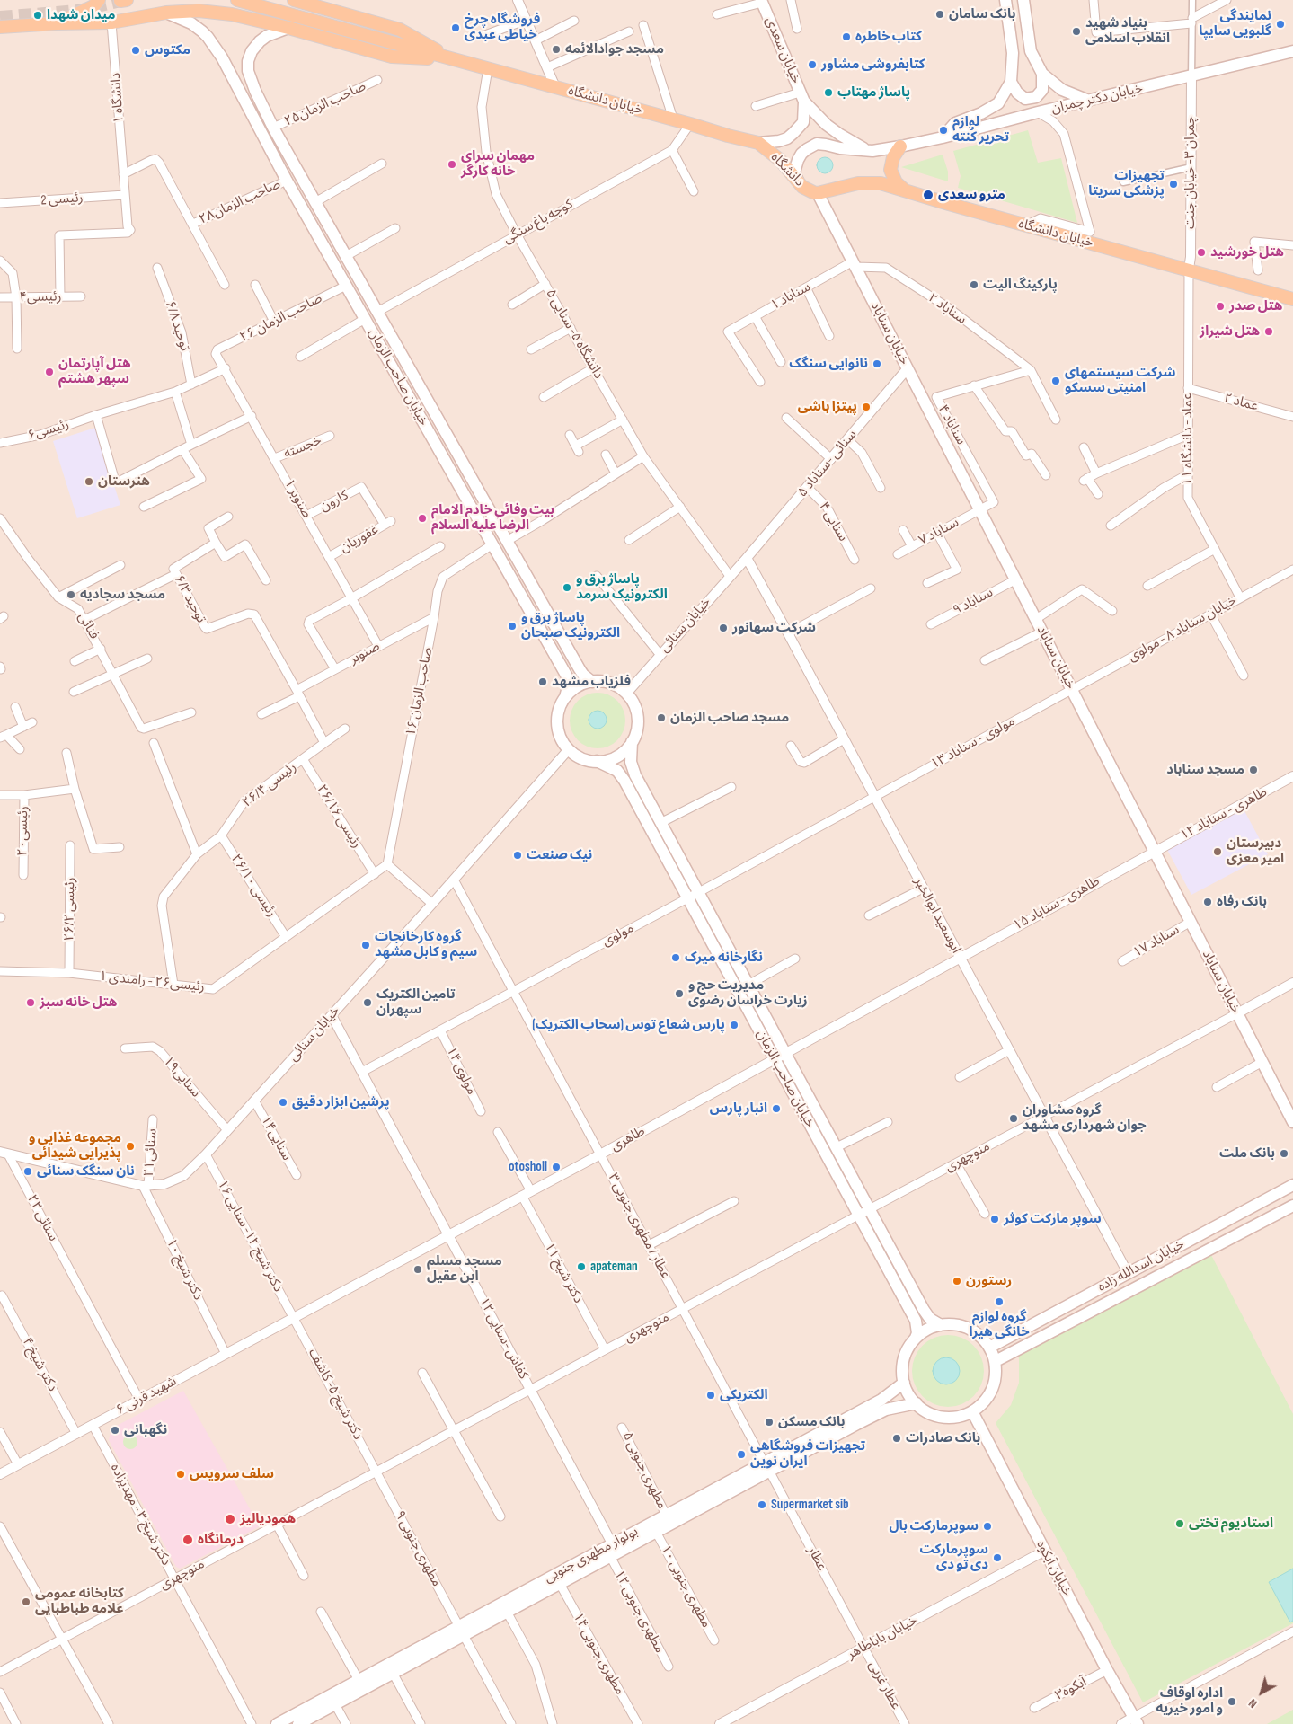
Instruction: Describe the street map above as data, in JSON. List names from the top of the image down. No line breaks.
{"streets":{"main road":["خیابان سعدی","خیابان دکتر چمران","خیابان دانشگاه","دانشگاه","خیابان سناباد","خیابان صاحب الزمان","خیابان اسدالله زاده","بولوار مطهری جنوبی","خیابان آبکوه"],"street":["دانشگاه ۱","صاحب الزمان۲۵","چمران ۳- خیابان جنت","رئیسی 2","صاحب الزمان۲۸","کوچه باغ سنگی","سناباد ۱","رئیسی۴","سناباد ۲","صاحب الزمان ۲۶","توحید ۶/۸","دانشگاه ۵- سنایی ۵","عماد ۲","سناباد ۴","رئیسی۶","عماد - دانشگاه ۱۱","خجسته","سنائی -سناباد ۵","صنوبر ۱","کارون","سنایی ۴","سناباد ۷","غفوریان","توحید ۶/۳","سناباد ۹","خیابان سنائی","فنائی","خیابان سناباد ۸ - مولوی","صنوبر","صاحب الزمان ۱۶","مولوی - سناباد ۱۳","رئیسی ۲۶/۴","طاهری - سناباد ۱۲","رئیسی ۲۶/۱۶","رئیسی۲۰","رئیسی ۲۶/۱۰","طاهری - سناباد ۱۵","رئیسی ۲۶/۲","ابوسعید ابوالخیر","مولوی","سناباد ۱۷","رئیسی۲۶ - رامندی ۱","مولوی ۱۴","سنایی۱۹","سنایی۱۴","طاهری","سنائی٢١","منوچهری","سنائی ۲۲","عطار / مطهری جنوبی ۳","دکتر شیخ ۱۲- سنایی ۱۶","دکتر شیخ ۱۰","دکتر شیخ ۱۱","کفاش -سنایی ۱۲","دکتر شیخ ۴","دکتر شیخ ۵- کاشف","شهید قرنی ۶","مطهری جنوبی ۵","دکتر شیخ ۳ - مهدیزاده","مطهری جنوبی ۹","عطار","مطهری جنوبی ۱۰","مطهری جنوبی ۱۲","خیابان باباطاهر","مطهری جنوبی ۱۴","عطار غربی","آبکوه۳"]},"crossings":[["دانشگاه ۱","رئیسی 2"],["دانشگاه ۱","رئیسی۴"],["خیابان دکتر چمران","دانشگاه"],["خیابان دکتر چمران","چمران ۳- خیابان جنت"],["خیابان دانشگاه","دانشگاه"],["خیابان دانشگاه","چمران ۳- خیابان جنت"],["خیابان دانشگاه","کوچه باغ سنگی"],["خیابان دانشگاه","خیابان سناباد"],["خیابان دانشگاه","دانشگاه ۵- سنایی ۵"],["خیابان دانشگاه","عماد - دانشگاه ۱۱"],["دانشگاه","خیابان سناباد"],["چمران ۳- خیابان جنت","عماد - دانشگاه ۱۱"],["صاحب الزمان۲۸","خیابان صاحب الزمان"],["کوچه باغ سنگی","دانشگاه ۵- سنایی ۵"],["سناباد ۱","سناباد ۲"],["سناباد ۱","خیابان سناباد"],["سناباد ۲","خیابان سناباد"],["سناباد ۲","سناباد ۴"],["صاحب الزمان ۲۶","خیابان صاحب الزمان"],["صاحب الزمان ۲۶","صنوبر ۱"],["توحید ۶/۸","رئیسی۶"],["خیابان سناباد","سناباد ۴"],["خیابان سناباد","سنائی -سناباد ۵"],["خیابان سناباد","سناباد ۷"],["خیابان سناباد","سناباد ۹"],["خیابان سناباد","خیابان سناباد ۸ - مولوی"],["خیابان سناباد","مولوی - سناباد ۱۳"],["خیابان سناباد","طاهری - سناباد ۱۲"],["خیابان سناباد","طاهری - سناباد ۱۵"],["خیابان سناباد","سناباد ۱۷"],["خیابان سناباد","منوچهری"],["دانشگاه ۵- سنایی ۵","خیابان سنائی"],["خیابان صاحب الزمان","خیابان سنائی"],["خیابان صاحب الزمان","صاحب الزمان ۱۶"],["خیابان صاحب الزمان","مولوی"],["خیابان صاحب الزمان","طاهری"],["خیابان صاحب الزمان","منوچهری"],["خیابان صاحب الزمان","خیابان اسدالله زاده"],["خیابان صاحب الزمان","بولوار مطهری جنوبی"],["خیابان صاحب الزمان","خیابان آبکوه"],["عماد ۲","عماد - دانشگاه ۱۱"],["سناباد ۴","سناباد ۷"],["رئیسی۶","صنوبر ۱"],["عماد - دانشگاه ۱۱","خیابان سناباد ۸ - مولوی"],["خجسته","صنوبر ۱"],["سنائی -سناباد ۵","سنایی ۴"],["سنائی -سناباد ۵","خیابان سنائی"],["سنائی -سناباد ۵","ابوسعید ابوالخیر"],["صنوبر ۱","کارون"],["صنوبر ۱","غفوریان"],["صنوبر ۱","صنوبر"],["کارون","غفوریان"],["توحید ۶/۳","صنوبر"],["خیابان سنائی","ابوسعید ابوالخیر"],["خیابان سنائی","سنایی۱۹"],["خیابان سنائی","سنایی۱۴"],["خیابان سنائی","سنائی٢١"],["خیابان سنائی","سنائی ۲۲"],["خیابان سنائی","عطار / مطهری جنوبی ۳"],["خیابان سنائی","دکتر شیخ ۱۲- سنایی ۱۶"],["خیابان سنائی","دکتر شیخ ۱۰"],["خیابان سنائی","کفاش -سنایی ۱۲"],["خیابان سناباد ۸ - مولوی","مولوی - سناباد ۱۳"],["صنوبر","صاحب الزمان ۱۶"],["صاحب الزمان ۱۶","رئیسی۲۶ - رامندی ۱"],["مولوی - سناباد ۱۳","ابوسعید ابوالخیر"],["مولوی - سناباد ۱۳","مولوی"],["رئیسی ۲۶/۴","رئیسی ۲۶/۱۶"],["رئیسی ۲۶/۴","رئیسی ۲۶/۱۰"],["رئیسی ۲۶/۴","رئیسی۲۶ - رامندی ۱"],["طاهری - سناباد ۱۲","طاهری - سناباد ۱۵"],["رئیسی ۲۶/۱۶","رئیسی۲۶ - رامندی ۱"],["رئیسی ۲۶/۱۰","رئیسی۲۶ - رامندی ۱"],["طاهری - سناباد ۱۵","ابوسعید ابوالخیر"],["طاهری - سناباد ۱۵","طاهری"],["رئیسی ۲۶/۲","رئیسی۲۶ - رامندی ۱"],["ابوسعید ابوالخیر","مولوی"],["ابوسعید ابوالخیر","طاهری"],["ابوسعید ابوالخیر","منوچهری"],["ابوسعید ابوالخیر","خیابان اسدالله زاده"],["مولوی","مولوی ۱۴"],["مولوی","عطار / مطهری جنوبی ۳"],["مولوی","کفاش -سنایی ۱۲"],["طاهری","عطار / مطهری جنوبی ۳"],["طاهری","دکتر شیخ ۱۲- سنایی ۱۶"],["طاهری","دکتر شیخ ۱۱"],["طاهری","کفاش -سنایی ۱۲"],["طاهری","دکتر شیخ ۵- کاشف"],["طاهری","شهید قرنی ۶"],["سنائی٢١","دکتر شیخ ۱۰"],["منوچهری","عطار / مطهری جنوبی ۳"],["منوچهری","دکتر شیخ ۱۱"],["منوچهری","کفاش -سنایی ۱۲"],["منوچهری","دکتر شیخ ۵- کاشف"],["منوچهری","دکتر شیخ ۳ - مهدیزاده"],["منوچهری","مطهری جنوبی ۹"],["سنائی ۲۲","شهید قرنی ۶"],["عطار / مطهری جنوبی ۳","بولوار مطهری جنوبی"],["عطار / مطهری جنوبی ۳","عطار"],["دکتر شیخ ۱۲- سنایی ۱۶","دکتر شیخ ۵- کاشف"],["دکتر شیخ ۱۲- سنایی ۱۶","شهید قرنی ۶"],["خیابان اسدالله زاده","بولوار مطهری جنوبی"],["خیابان اسدالله زاده","خیابان آبکوه"],["دکتر شیخ ۱۰","شهید قرنی ۶"],["کفاش -سنایی ۱۲","بولوار مطهری جنوبی"],["دکتر شیخ ۴","شهید قرنی ۶"],["دکتر شیخ ۵- کاشف","شهید قرنی ۶"],["دکتر شیخ ۵- کاشف","مطهری جنوبی ۹"],["شهید قرنی ۶","دکتر شیخ ۳ - مهدیزاده"],["مطهری جنوبی ۵","بولوار مطهری جنوبی"],["مطهری جنوبی ۹","بولوار مطهری جنوبی"],["بولوار مطهری جنوبی","عطار"],["بولوار مطهری جنوبی","خیابان آبکوه"],["بولوار مطهری جنوبی","مطهری جنوبی ۱۰"],["بولوار مطهری جنوبی","مطهری جنوبی ۱۲"],["بولوار مطهری جنوبی","مطهری جنوبی ۱۴"],["عطار","خیابان باباطاهر"],["عطار","عطار غربی"],["خیابان آبکوه","خیابان باباطاهر"],["خیابان آبکوه","آبکوه۳"],["خیابان باباطاهر","عطار غربی"]],"places":["بانک سامان","میدان شهدا","نمایندگی گلبویی سایپا","فروشگاه چرخ خیاطی عبدی","بنیاد شهید انقلاب اسلامی","کتاب خاطره","مسجد جوادالائمه","مکتوس","کتابفروشی مشاور","پاساژ مهتاب","لوازم‌ تحریر کُنته","مهمان سرای خانه کارگر","تجهیزات پزشکی سریتا","مترو سعدی","هتل خورشید","پارکینگ الیت","هتل صدر","هتل شیراز","نانوایی سنگک","هتل آپارتمان سپهر هشتم","شرکت سیستمهای امنیتی سسکو","پیتزا باشی","هنرستان","بيت وفائي خادم الامام الرضا عليه السلام","پاساژ برق و الکترونیک سرمد","مسجد سجادیه","پاساژ برق و الکترونیک صبحان","شرکت سهانور","فلزیاب مشهد","مسجد صاحب الزمان","مسجد سناباد","دبیرستان امیر معزی","نیک صنعت","بانک رفاه","گروه کارخانجات سیم و کابل مشهد","نگارخانه میرک","مدیریت حج و زیارت خراسان رضوی","هتل خانه سبز","تامین الکتریک سپهران","پارس شعاع توس (سحاب الکتریک)","پرشین ابزار دقیق","انبار پارس","گروه مشاوران جوان شهرداری مشهد","مجموعه غذایی و پذیرایی شیدائی","بانک ملت","otoshoii","نان سنگک سنائی","سوپر مارکت کوثر","apateman","مسجد مسلم ابن عقیل","رستورن","گروه لوازم خانگی هیرا","الکتریکی","بانک مسکن","نگهبانی","بانک صادرات","تجهیزات فروشگاهی ایران نوین","سلف سرویس","Supermarket sib","همودیالیز","استادیوم تختی","سوپرمارکت بال","درمانگاه","سوپرمارکت دی تو دی","کتابخانه عمومی علامه طباطبایی","اداره اوقاف و امور خیریه"],"north":"bottom left"}
